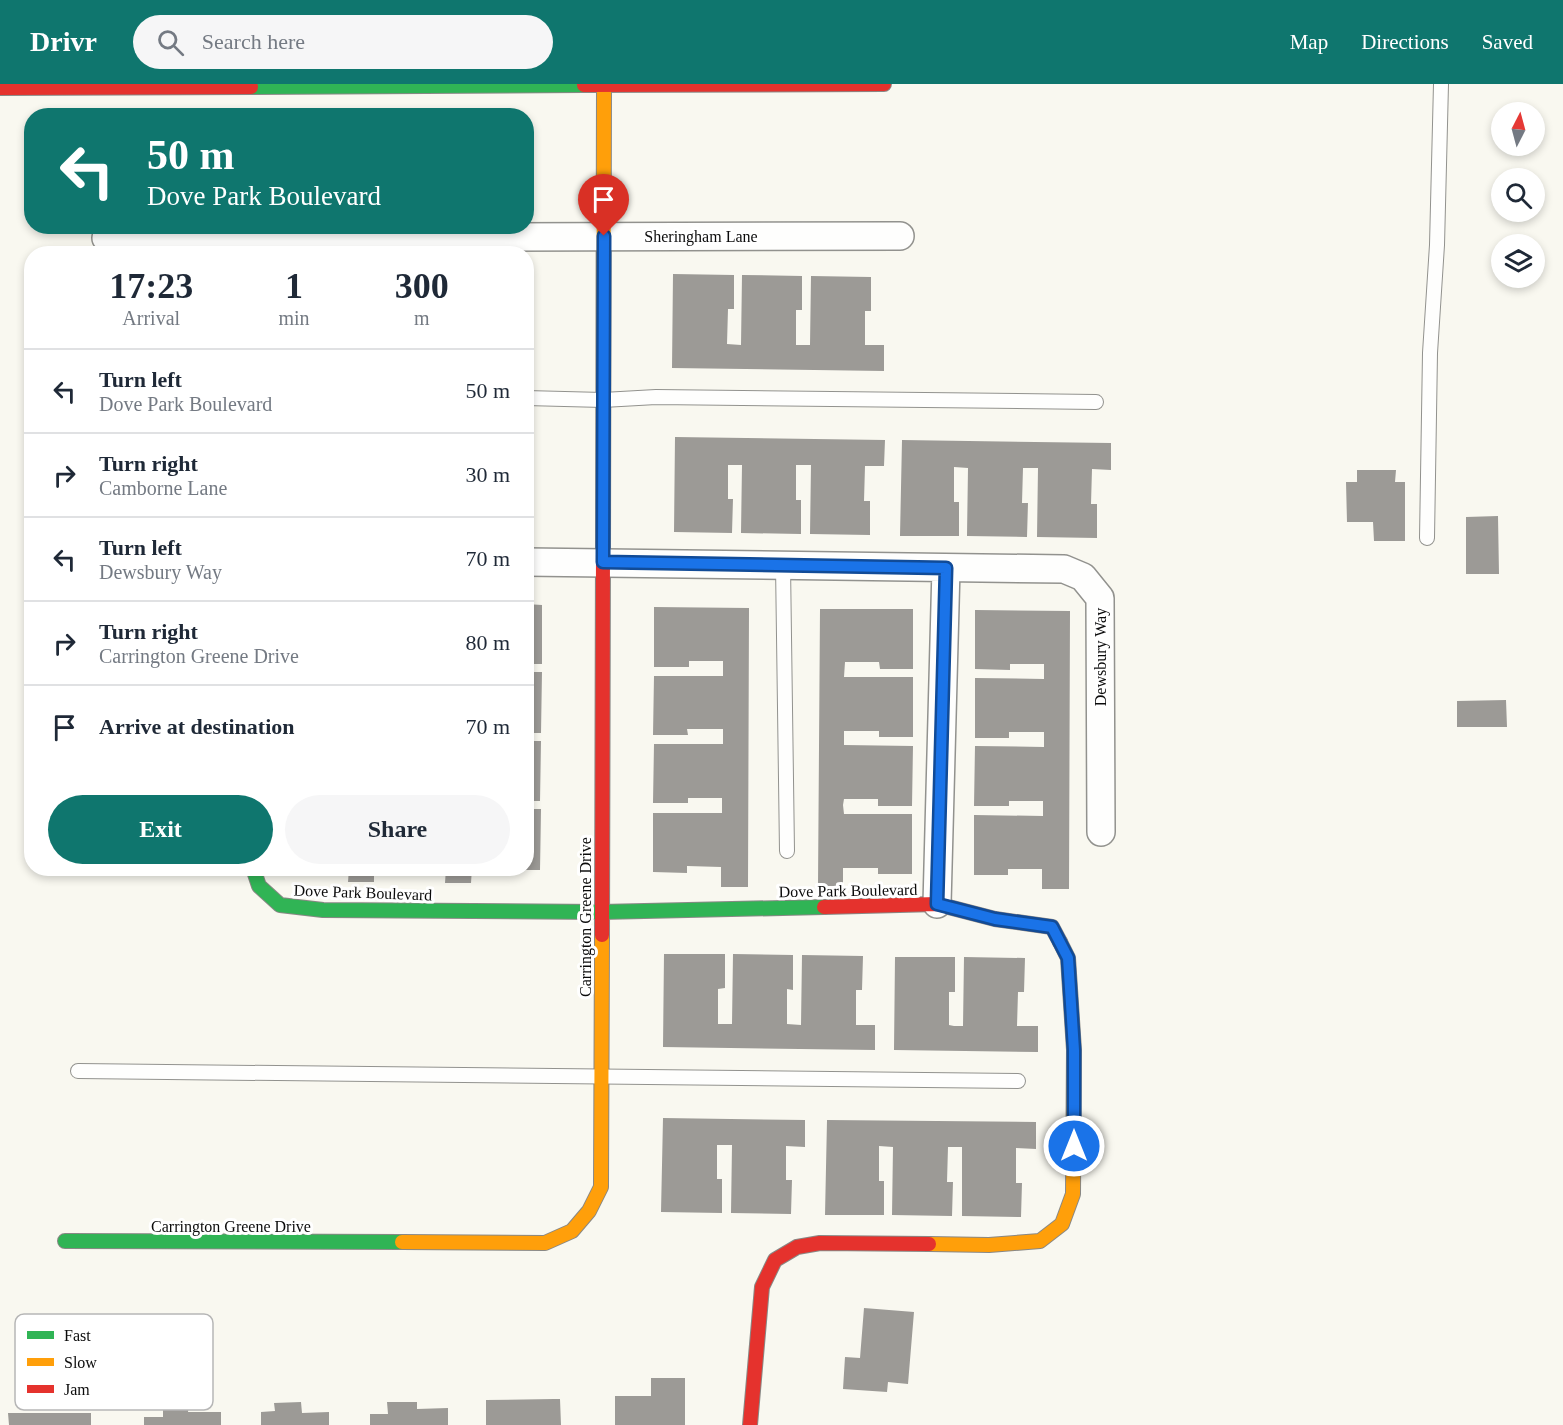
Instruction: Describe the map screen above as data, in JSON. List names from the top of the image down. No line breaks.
{"streets":{"street":["Sheringham Lane","Dewsbury Way","Dove Park Boulevard","Carrington Greene Drive"]},"crossings":[["Sheringham Lane","Carrington Greene Drive"],["Dewsbury Way","Carrington Greene Drive"],["Dove Park Boulevard","Carrington Greene Drive"]],"legend":["Fast","Slow","Jam"],"north":"top","page":{"header":"Drivr","search":"Search here","nav":["Map","Directions","Saved"],"turn":["50 m","Dove Park Boulevard"],"eta":["17:23","Arrival","1","min","300","m"],"list":[{"name":"Turn left","note":"Dove Park Boulevard","value":"50 m"},{"name":"Turn right","note":"Camborne Lane","value":"30 m"},{"name":"Turn left","note":"Dewsbury Way","value":"70 m"},{"name":"Turn right","note":"Carrington Greene Drive","value":"80 m"},{"name":"Arrive at destination","value":"70 m"}],"buttons":["Exit","Share"]}}
